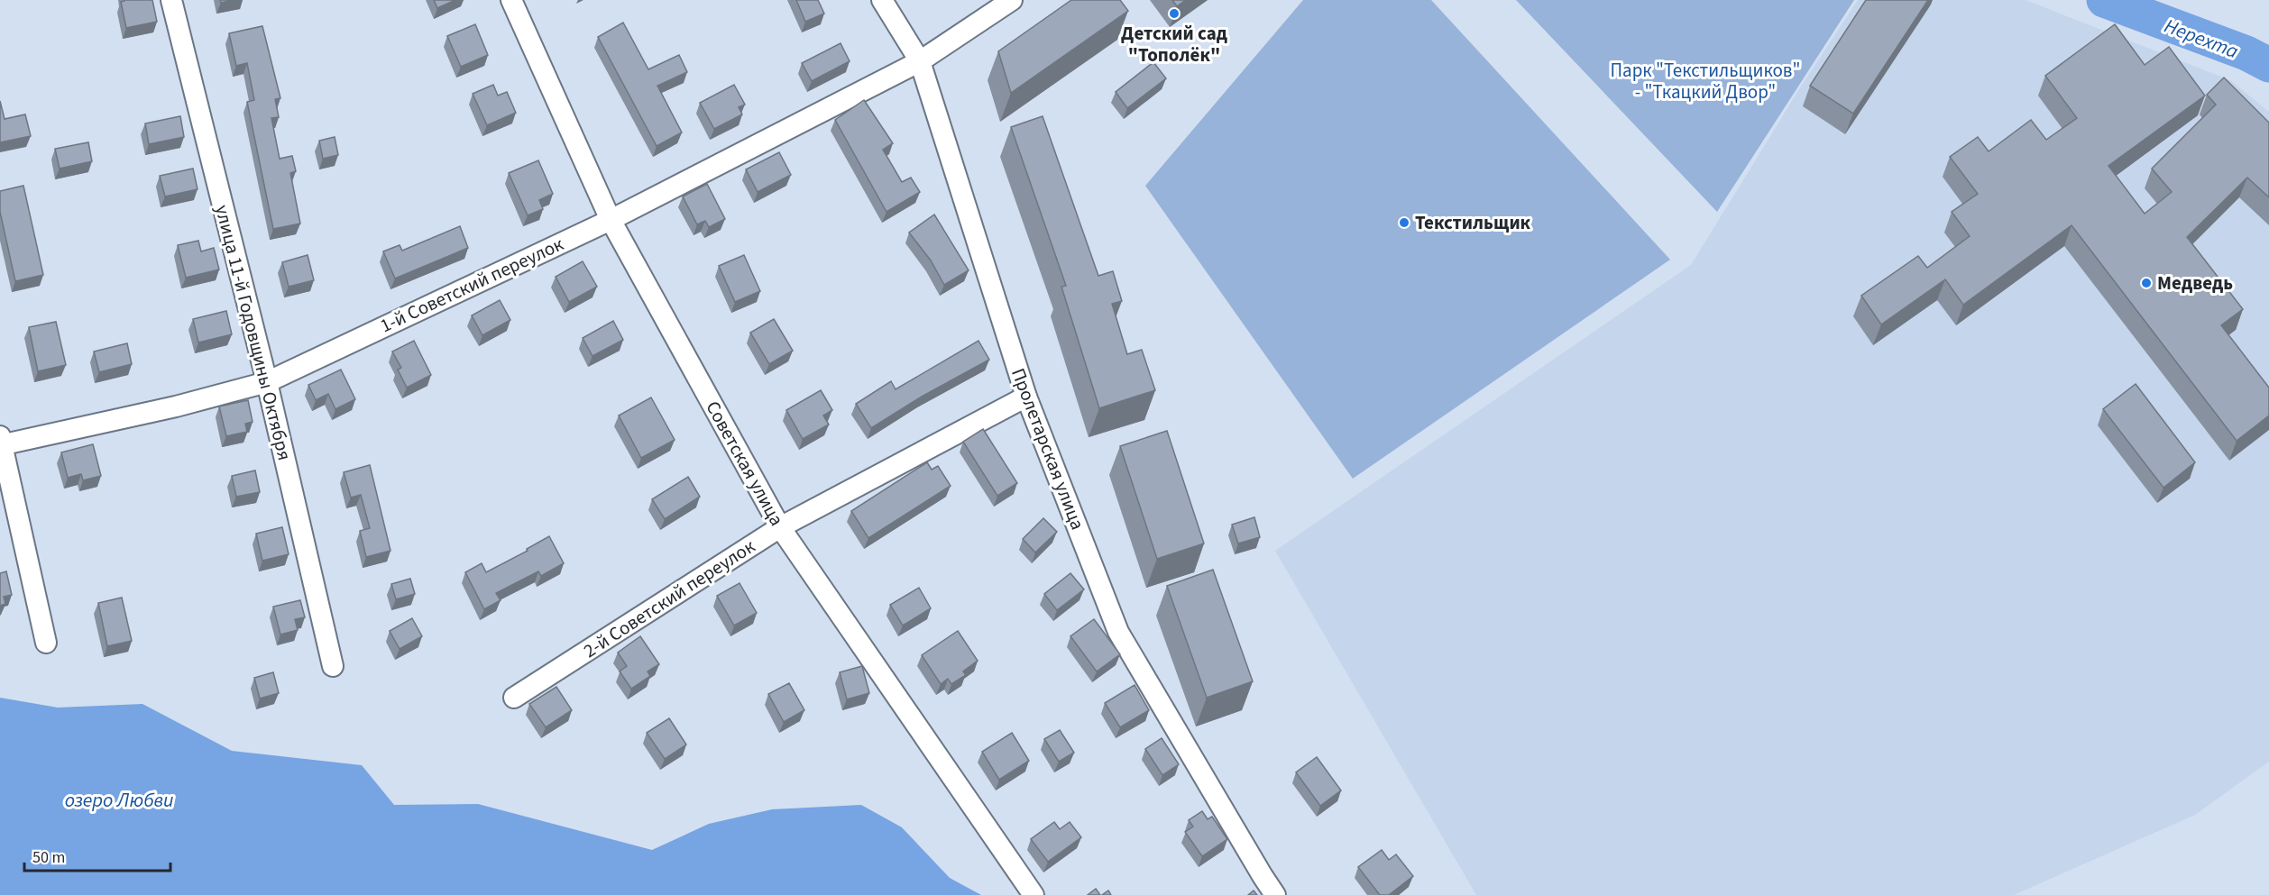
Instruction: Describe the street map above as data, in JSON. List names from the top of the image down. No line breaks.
{"streets":{"street":["1-й Советский переулок","улица 11-й Годовщины Октября","Пролетарская улица","Советская улица","2-й Советский переулок"]},"crossings":[["1-й Советский переулок","улица 11-й Годовщины Октября"],["1-й Советский переулок","Пролетарская улица"],["1-й Советский переулок","Советская улица"],["Пролетарская улица","2-й Советский переулок"],["Советская улица","2-й Советский переулок"]],"water":["Нерехта","озеро Любви"],"parks":["Парк \"Текстильщиков\" - \"Ткацкий Двор\""],"places":["Детский сад \"Тополёк\"","Текстильщик","Медведь"],"scale_bar":"50 m"}
